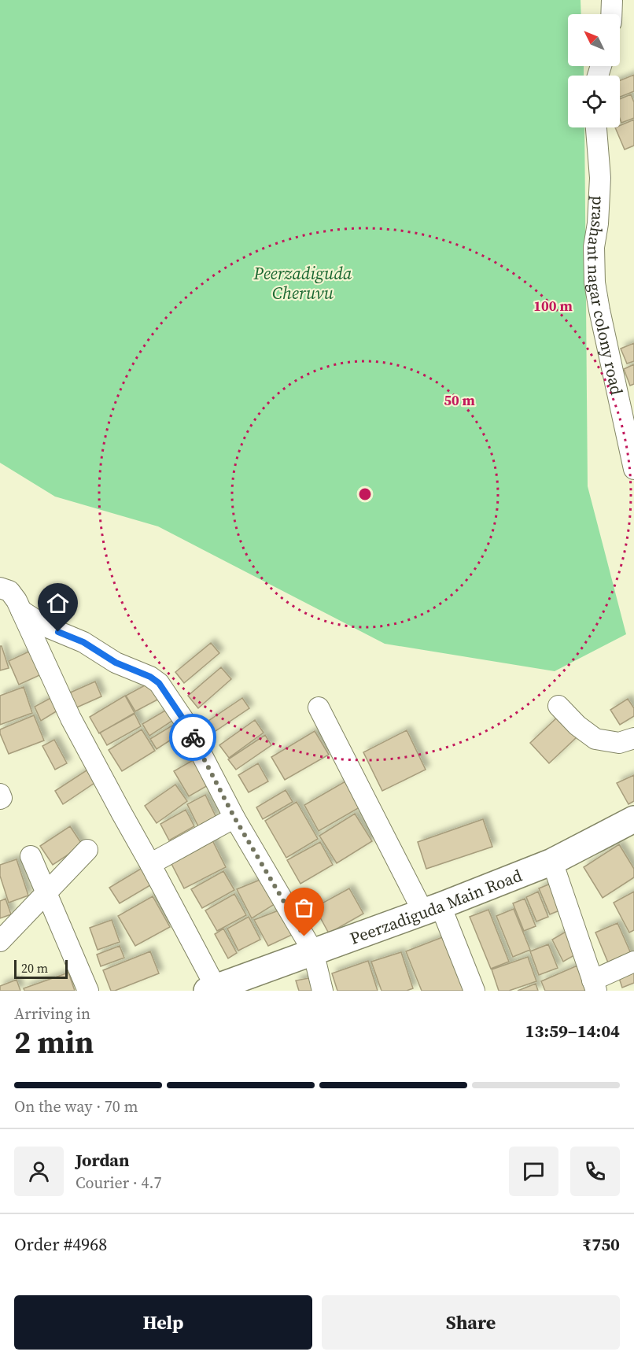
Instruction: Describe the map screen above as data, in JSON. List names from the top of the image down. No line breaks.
{"streets":{"street":["prashant nagar colony road","Peerzadiguda Main Road"]},"water":["Peerzadiguda Cheruvu"],"scale_bar":"20 m","north":"top left","page":{"scale":"20 m","heading":["2 min","Arriving in","13:59–14:04"],"panel":["Jordan","Courier · 4.7","Order #4968","₹750"],"bar":"On the way · 70 m","buttons":["Help","Share"]},"rings":["100 m","50 m"]}
